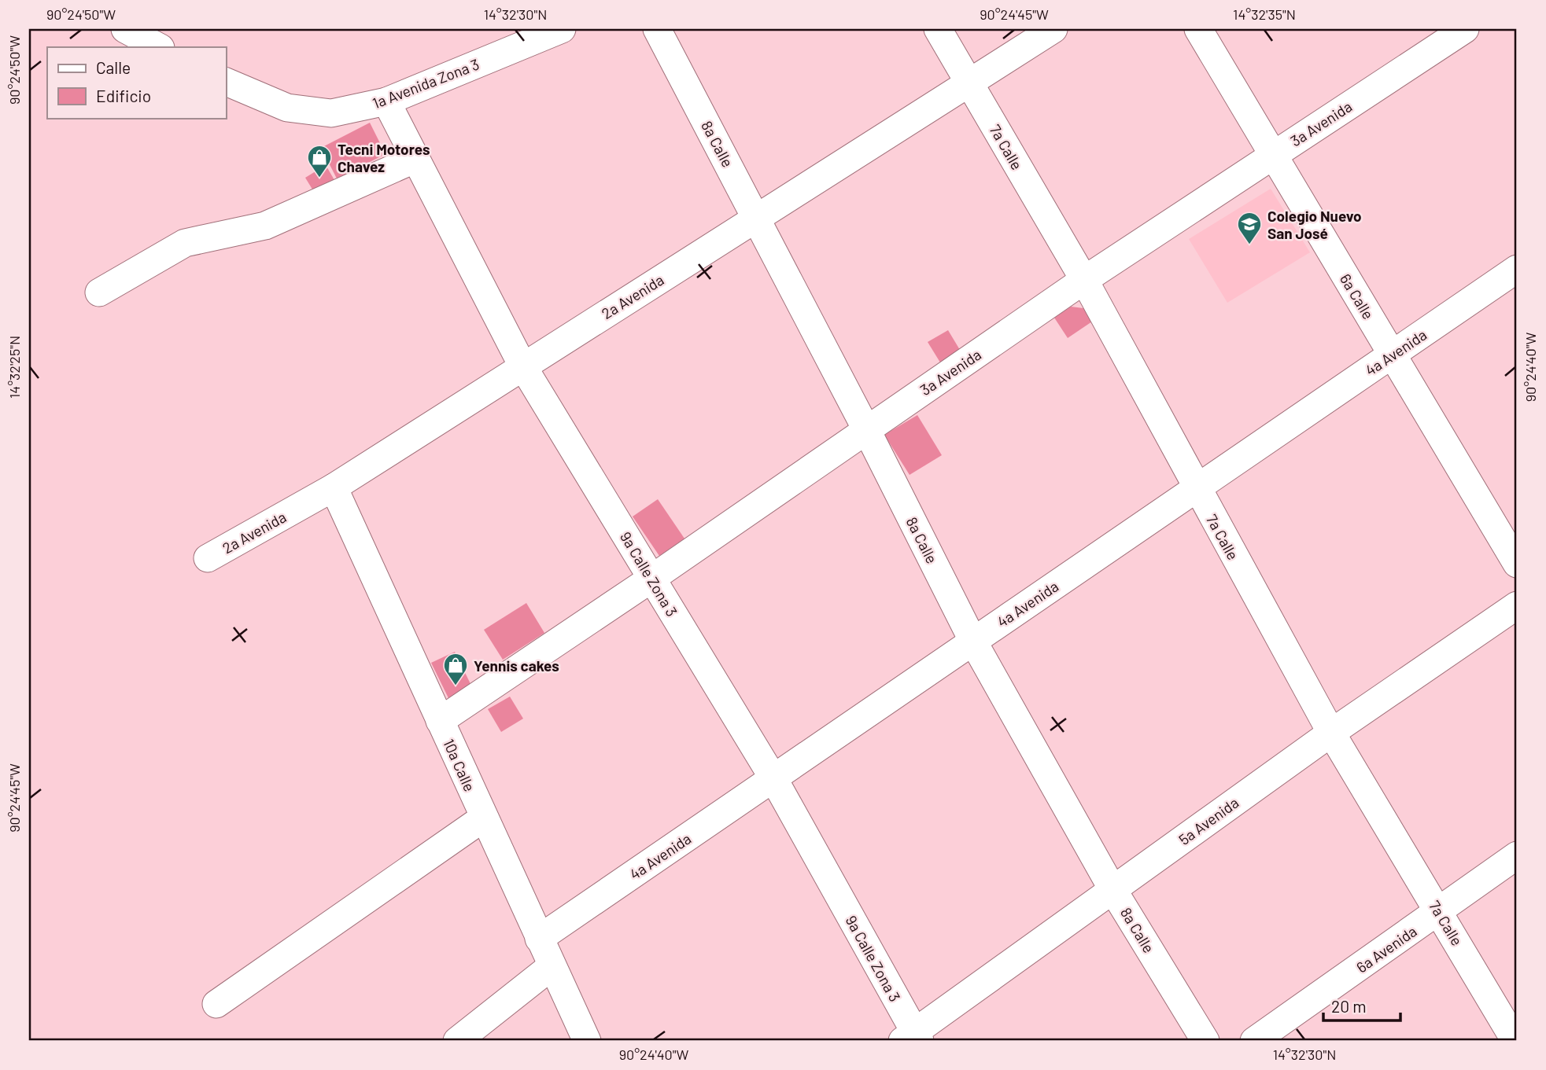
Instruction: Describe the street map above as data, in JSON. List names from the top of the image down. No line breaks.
{"streets":{"street":["1a Avenida Zona 3","3a Avenida","8a Calle","7a Calle","2a Avenida","6a Calle","4a Avenida","9a Calle Zona 3","10a Calle","5a Avenida","6a Avenida"]},"crossings":[["1a Avenida Zona 3","9a Calle Zona 3"],["3a Avenida","8a Calle"],["3a Avenida","7a Calle"],["3a Avenida","6a Calle"],["3a Avenida","9a Calle Zona 3"],["3a Avenida","10a Calle"],["8a Calle","2a Avenida"],["8a Calle","4a Avenida"],["8a Calle","5a Avenida"],["7a Calle","2a Avenida"],["7a Calle","4a Avenida"],["7a Calle","5a Avenida"],["7a Calle","6a Avenida"],["2a Avenida","9a Calle Zona 3"],["2a Avenida","10a Calle"],["6a Calle","4a Avenida"],["4a Avenida","9a Calle Zona 3"],["4a Avenida","10a Calle"],["9a Calle Zona 3","5a Avenida"]],"places":{"shop":["Tecni Motores Chavez","Yennis cakes"],"school or university":["Colegio Nuevo San José"]},"legend":["Calle","Edificio"],"scale_bar":"20 m","coordinates":["90°24'50\"W","14°32'30\"N","90°24'45\"W","14°32'35\"N","14°32'25\"N","90°24'40\"W"]}
